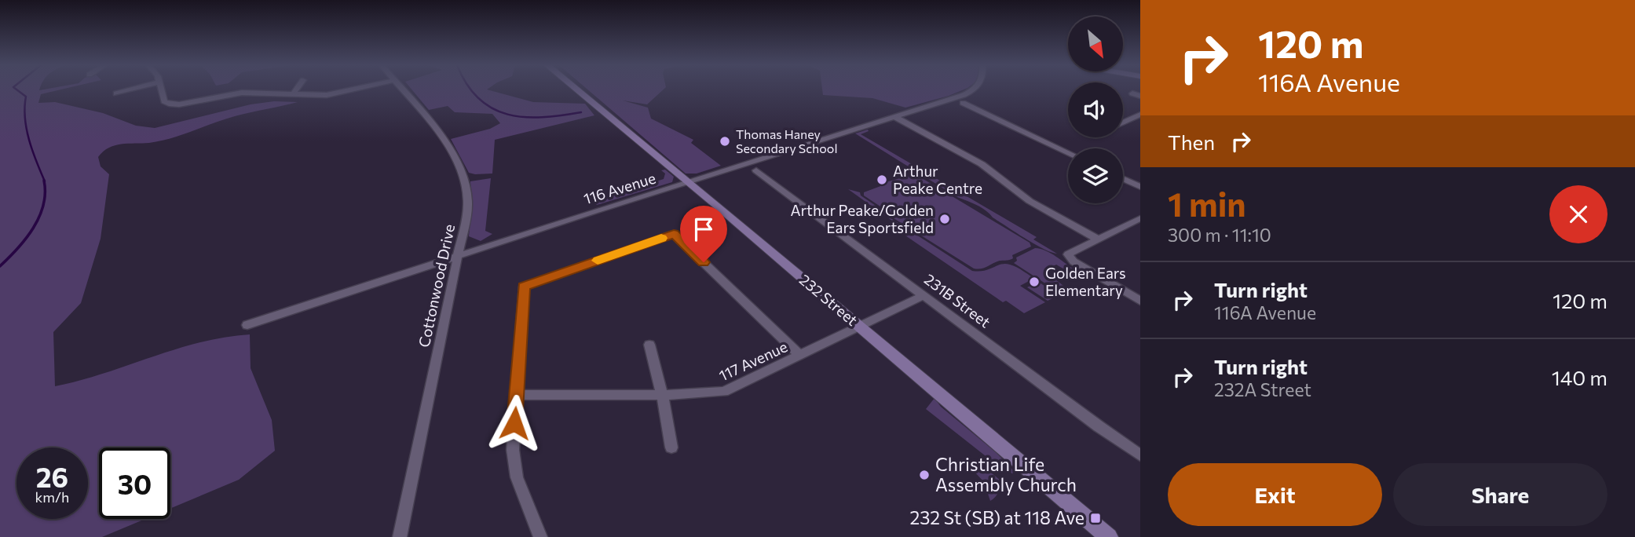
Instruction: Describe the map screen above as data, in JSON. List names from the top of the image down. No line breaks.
{"streets":{"main road":["232 Street"],"street":["116 Avenue","Cottonwood Drive","231B Street","117 Avenue"]},"crossings":[["116 Avenue","Cottonwood Drive"],["116 Avenue","232 Street"],["232 Street","117 Avenue"],["231B Street","117 Avenue"]],"places":{"other":["Thomas Haney Secondary School","Arthur Peake Centre","Arthur Peake/Golden Ears Sportsfield","Golden Ears Elementary","Christian Life Assembly Church"],"transit":["232 St (SB) at 118 Ave"]},"north":"bottom right","page":{"turn":["120 m","116A Avenue"],"then":"Then","heading":["1 min","300 m · 11:10"],"list":[{"name":"Turn right","note":"116A Avenue","value":"120 m"},{"name":"Turn right","note":"232A Street","value":"140 m"}],"speed":"26 km/h","limit":"30","buttons":["Exit","Share"]}}
